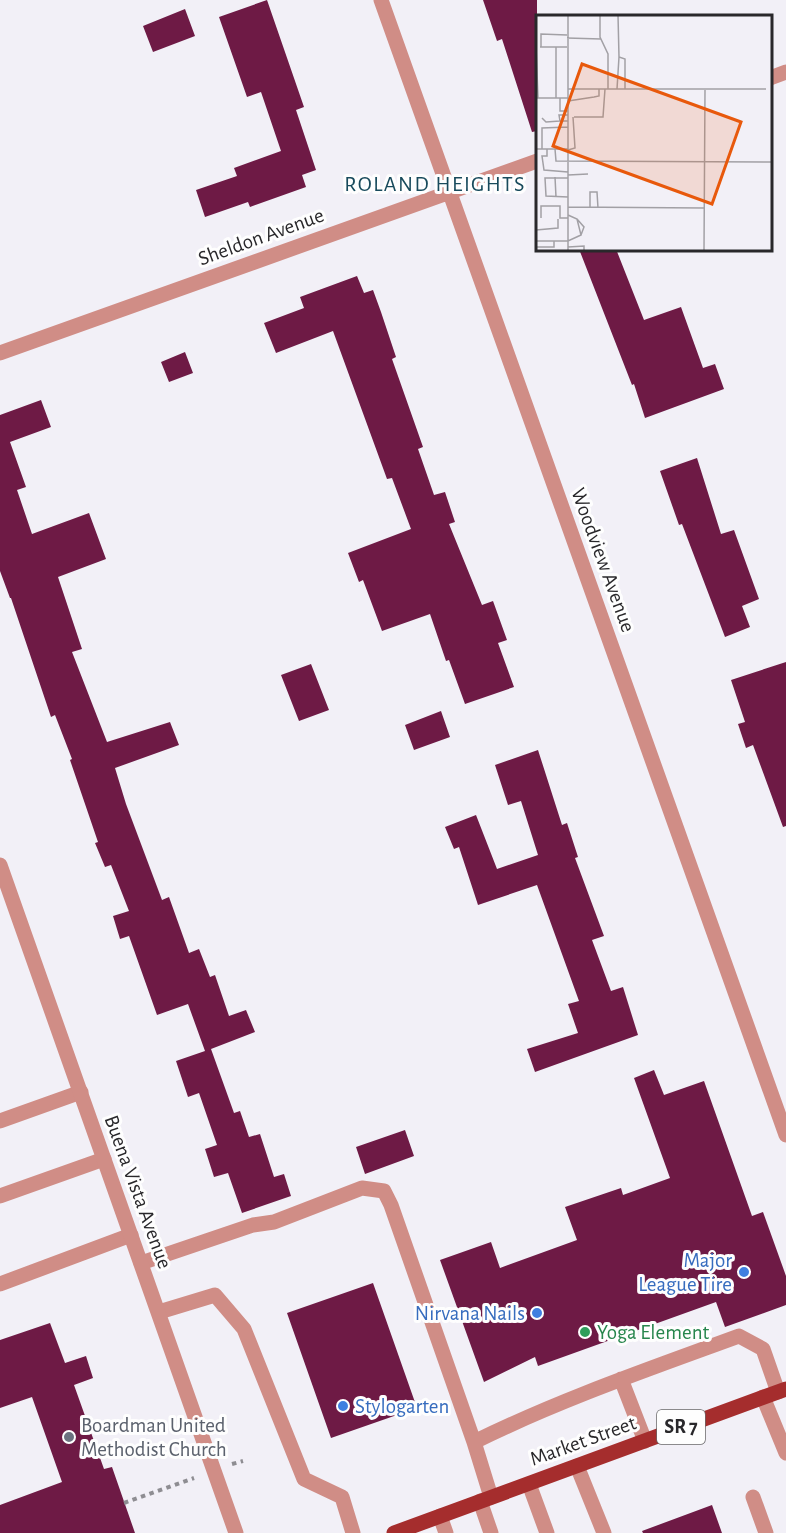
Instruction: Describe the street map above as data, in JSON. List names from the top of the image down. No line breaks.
{"streets":{"main road":["SR 7","Market Street"],"street":["Sheldon Avenue","Woodview Avenue","Buena Vista Avenue"]},"crossings":[["Sheldon Avenue","Woodview Avenue"]],"districts":["ROLAND HEIGHTS"],"places":["Major League Tire","Nirvana Nails","Yoga Element","Stylogarten","Boardman United Methodist Church"]}
